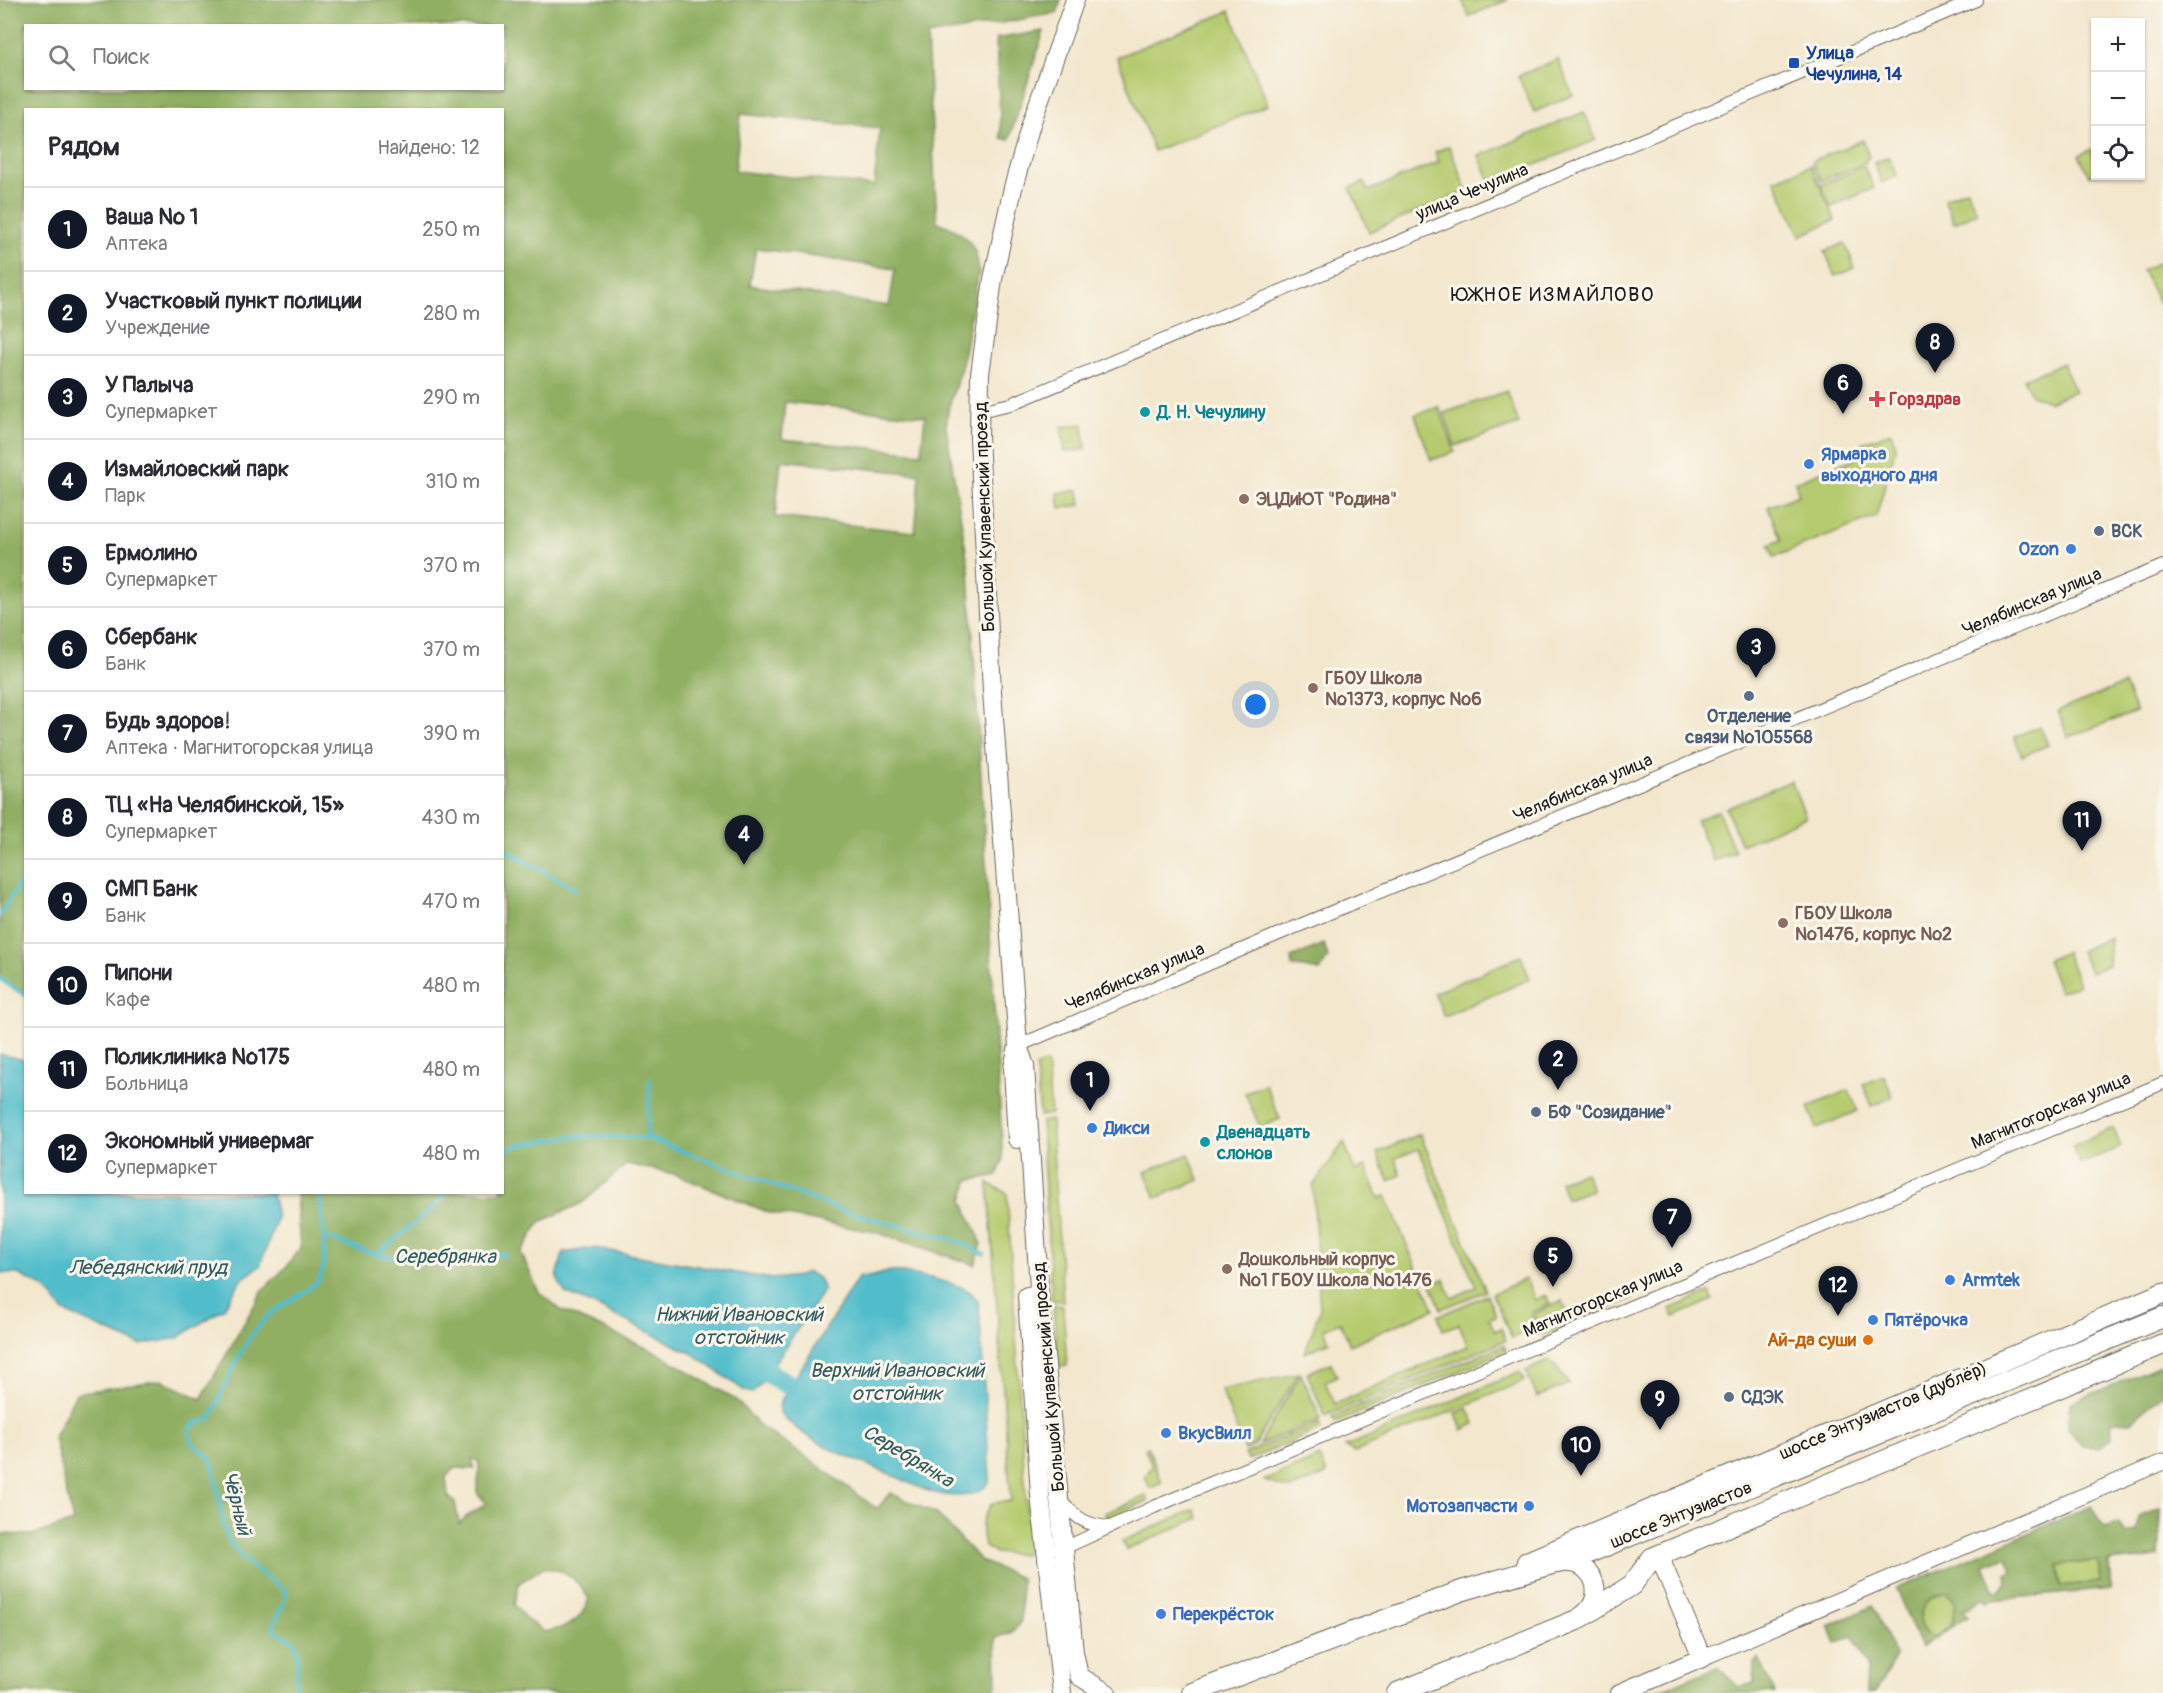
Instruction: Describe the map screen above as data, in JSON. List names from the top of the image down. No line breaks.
{"streets":{"main road":["Большой Купавенский проезд","шоссе Энтузиастов (дублёр)","шоссе Энтузиастов"],"street":["улица Чечулина","Челябинская улица","Магнитогорская улица"]},"crossings":[["улица Чечулина","Большой Купавенский проезд"],["Большой Купавенский проезд","Челябинская улица"],["Большой Купавенский проезд","Магнитогорская улица"],["шоссе Энтузиастов (дублёр)","шоссе Энтузиастов"]],"districts":["ЮЖНОЕ ИЗМАЙЛОВО"],"water":["Серебрянка","Лебедянский пруд","Нижний Ивановский отстойник","Верхний Ивановский отстойник","Чёрный"],"places":{"transit":["Улица Чечулина, 14"],"health":["Горздрав"],"other":["Д. Н. Чечулину","Ярмарка выходного дня","ЭЦДиЮТ \"Родина\"","ВСК","Ozon","ГБОУ Школа №1373, корпус №6","Отделение связи №105568","ГБОУ Школа №1476, корпус №2","БФ \"Созидание\"","Дикси","Двенадцать слонов","Дошкольный корпус №1 ГБОУ Школа №1476","Armtek","Пятёрочка","Ай-да суши","СДЭК","ВкусВилл","Мотозапчасти","Перекрёсток"]},"page":{"map_buttons":["+","−"],"search":"Поиск","heading":["Рядом","Найдено: 12"],"list":[{"mark":"1","name":"Ваша № 1","note":"Аптека","value":"250 m"},{"mark":"2","name":"Участковый пункт полиции","note":"Учреждение","value":"280 m"},{"mark":"3","name":"У Палыча","note":"Супермаркет","value":"290 m"},{"mark":"4","name":"Измайловский парк","note":"Парк","value":"310 m"},{"mark":"5","name":"Ермолино","note":"Супермаркет","value":"370 m"},{"mark":"6","name":"Сбербанк","note":"Банк","value":"370 m"},{"mark":"7","name":"Будь здоров!","note":"Аптека · Магнитогорская улица","value":"390 m"},{"mark":"8","name":"ТЦ «На Челябинской, 15»","note":"Супермаркет","value":"430 m"},{"mark":"9","name":"СМП Банк","note":"Банк","value":"470 m"},{"mark":"10","name":"Пипони","note":"Кафе","value":"480 m"},{"mark":"11","name":"Поликлиника №175","note":"Больница","value":"480 m"},{"mark":"12","name":"Экономный универмаг","note":"Супермаркет","value":"480 m"}],"pins":["8","6","3","11","4","2","1","7","5","12","9","10"]}}
